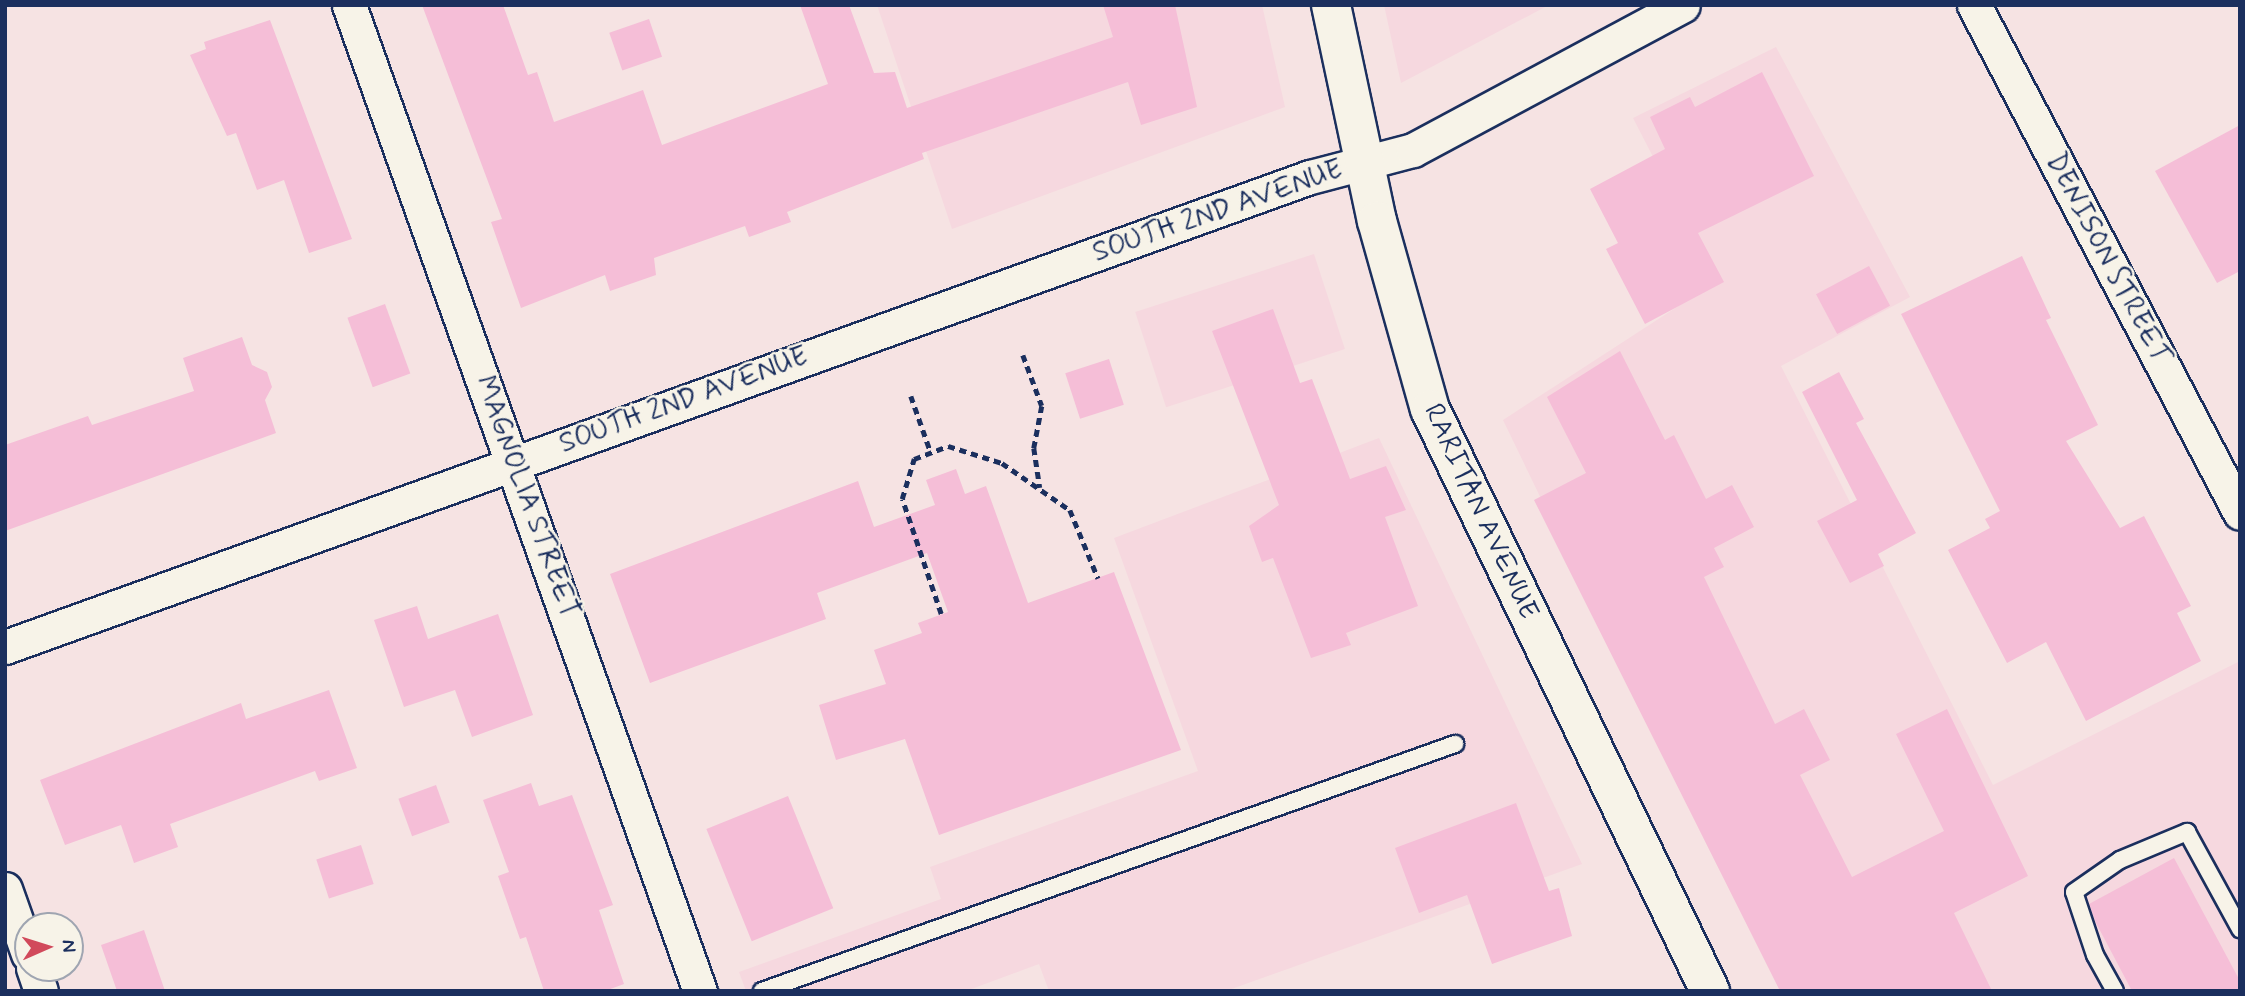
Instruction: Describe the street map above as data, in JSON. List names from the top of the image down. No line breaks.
{"streets":{"main road":["RARITAN AVENUE"],"street":["SOUTH 2ND AVENUE","DENISON STREET","MAGNOLIA STREET"]},"crossings":[["SOUTH 2ND AVENUE","MAGNOLIA STREET"],["SOUTH 2ND AVENUE","RARITAN AVENUE"]],"north":"right"}
